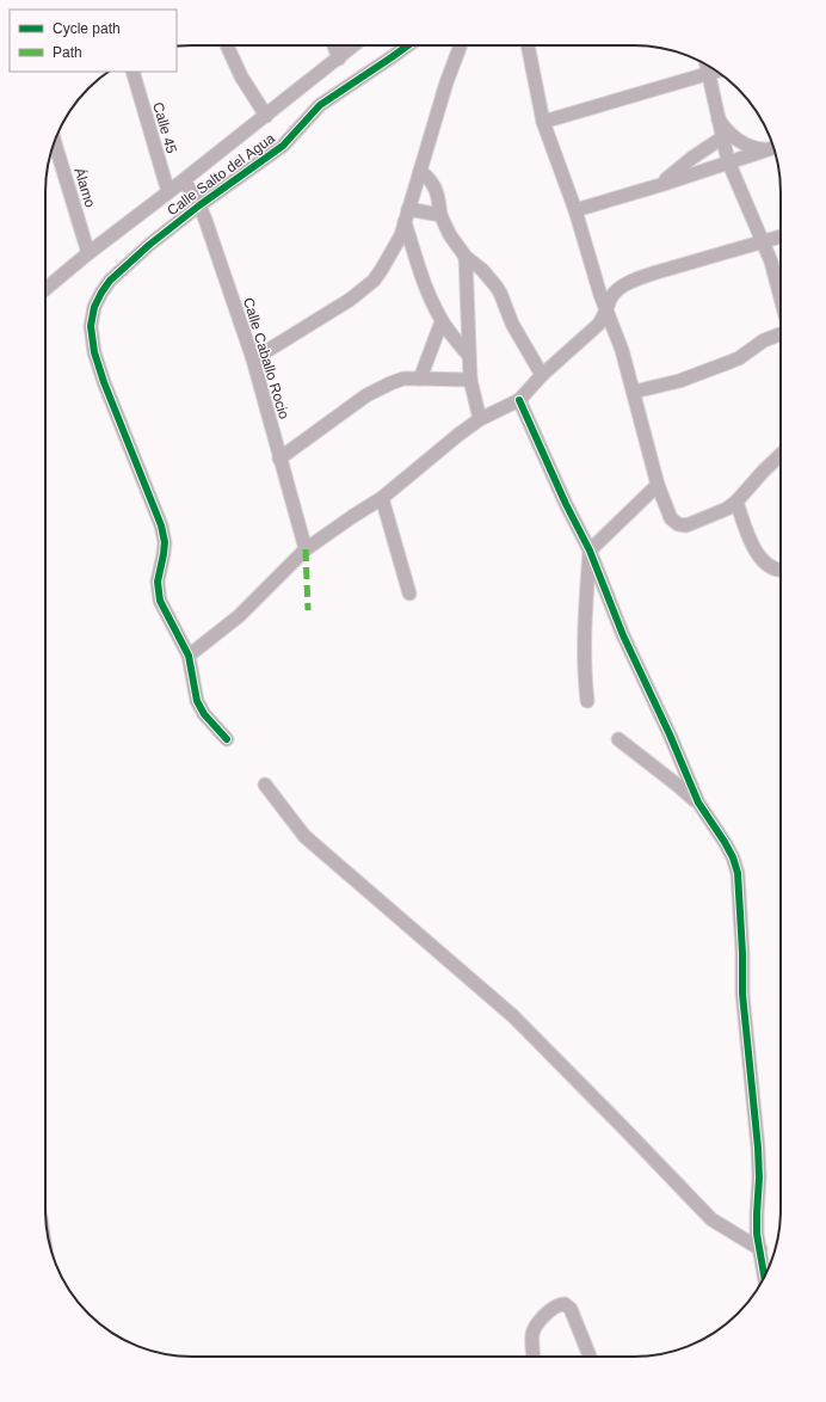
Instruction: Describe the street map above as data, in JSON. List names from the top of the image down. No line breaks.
{"streets":{"street":["Calle 45","Calle Salto del Agua","Álamo","Calle Caballo Rocio"]},"crossings":[["Calle 45","Calle Salto del Agua"],["Calle Salto del Agua","Álamo"],["Calle Salto del Agua","Calle Caballo Rocio"]],"legend":["Cycle path","Path"]}
